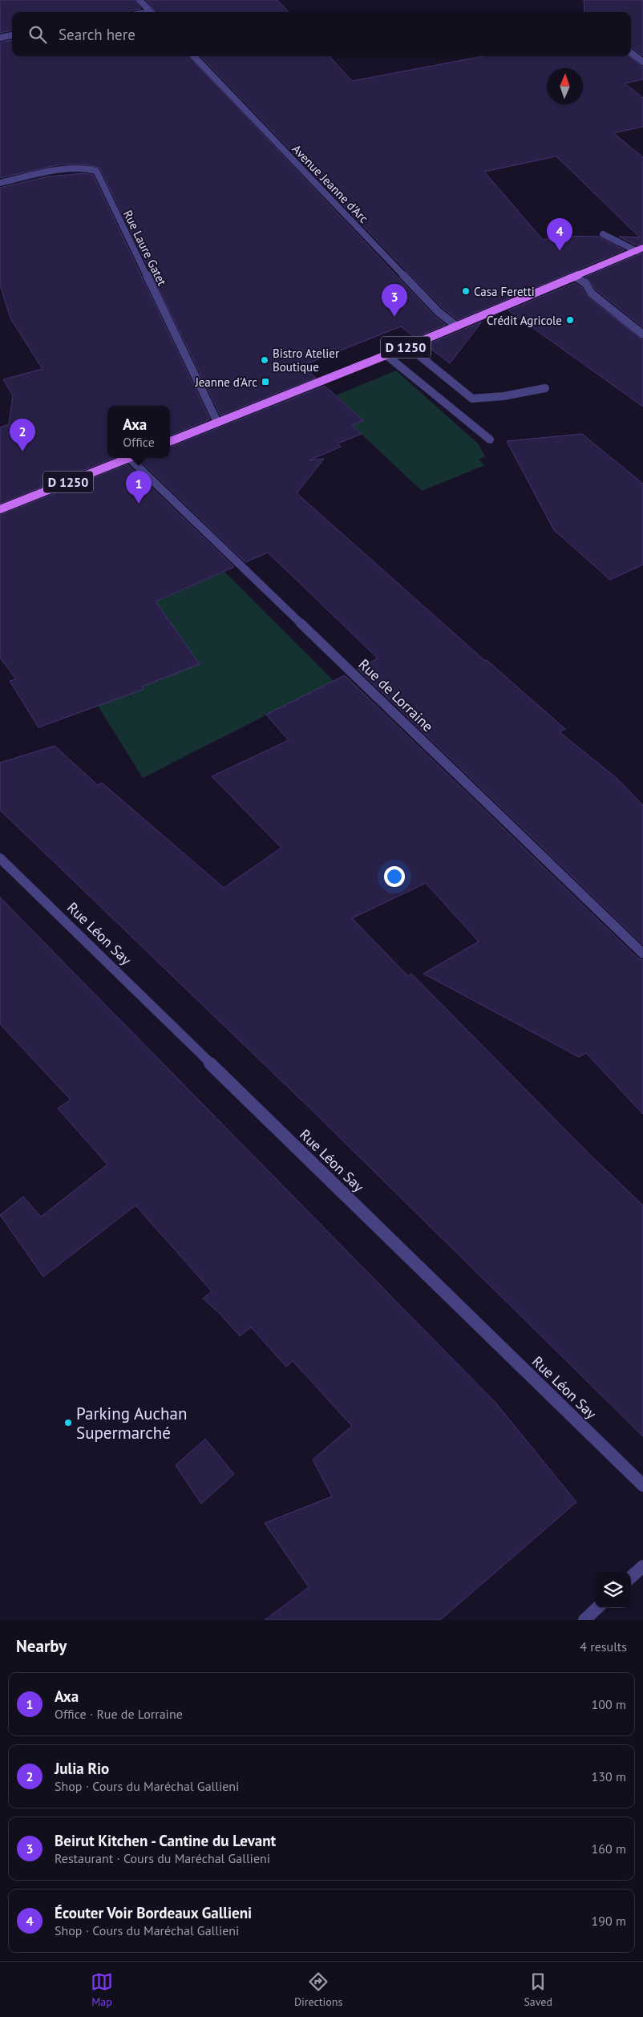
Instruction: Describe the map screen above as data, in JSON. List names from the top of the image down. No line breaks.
{"streets":{"main road":["D 1250"],"street":["Avenue Jeanne d'Arc","Rue Laure Gatet","Rue de Lorraine","Rue Léon Say"]},"crossings":[["Avenue Jeanne d'Arc","D 1250"],["Rue Laure Gatet","D 1250"]],"places":{"other":["Casa Feretti","Crédit Agricole","Bistro Atelier Boutique","Parking Auchan Supermarché"],"transit":["Jeanne d'Arc"]},"north":"top","page":{"search":"Search here","pins":["4","3","2","1"],"popup":["Axa","Office"],"heading":["Nearby","4 results"],"list":[{"mark":"1","name":"Axa","note":"Office · Rue de Lorraine","value":"100 m"},{"mark":"2","name":"Julia Rio","note":"Shop · Cours du Maréchal Gallieni","value":"130 m"},{"mark":"3","name":"Beirut Kitchen - Cantine du Levant","note":"Restaurant · Cours du Maréchal Gallieni","value":"160 m"},{"mark":"4","name":"Écouter Voir Bordeaux Gallieni","note":"Shop · Cours du Maréchal Gallieni","value":"190 m"}],"nav":["Map","Directions","Saved"]}}
